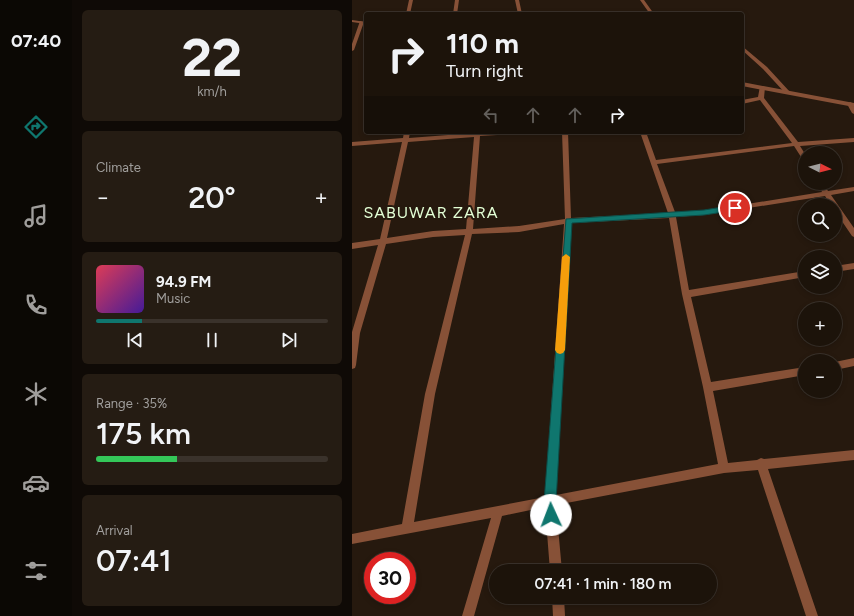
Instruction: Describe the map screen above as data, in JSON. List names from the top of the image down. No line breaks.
{"districts":["SABUWAR ZARA"],"north":"right","page":{"tabs":"07:40","tile":[["22","km/h"],"Climate",["Range · 35%","175 km"],["Arrival","07:41"]],"turn":["110 m","Turn right"],"map_buttons":["+","−"],"heat":["−","20°","+"],"song":["94.9 FM","Music"],"limit":"30","trip":"07:41 · 1 min · 180 m"}}
